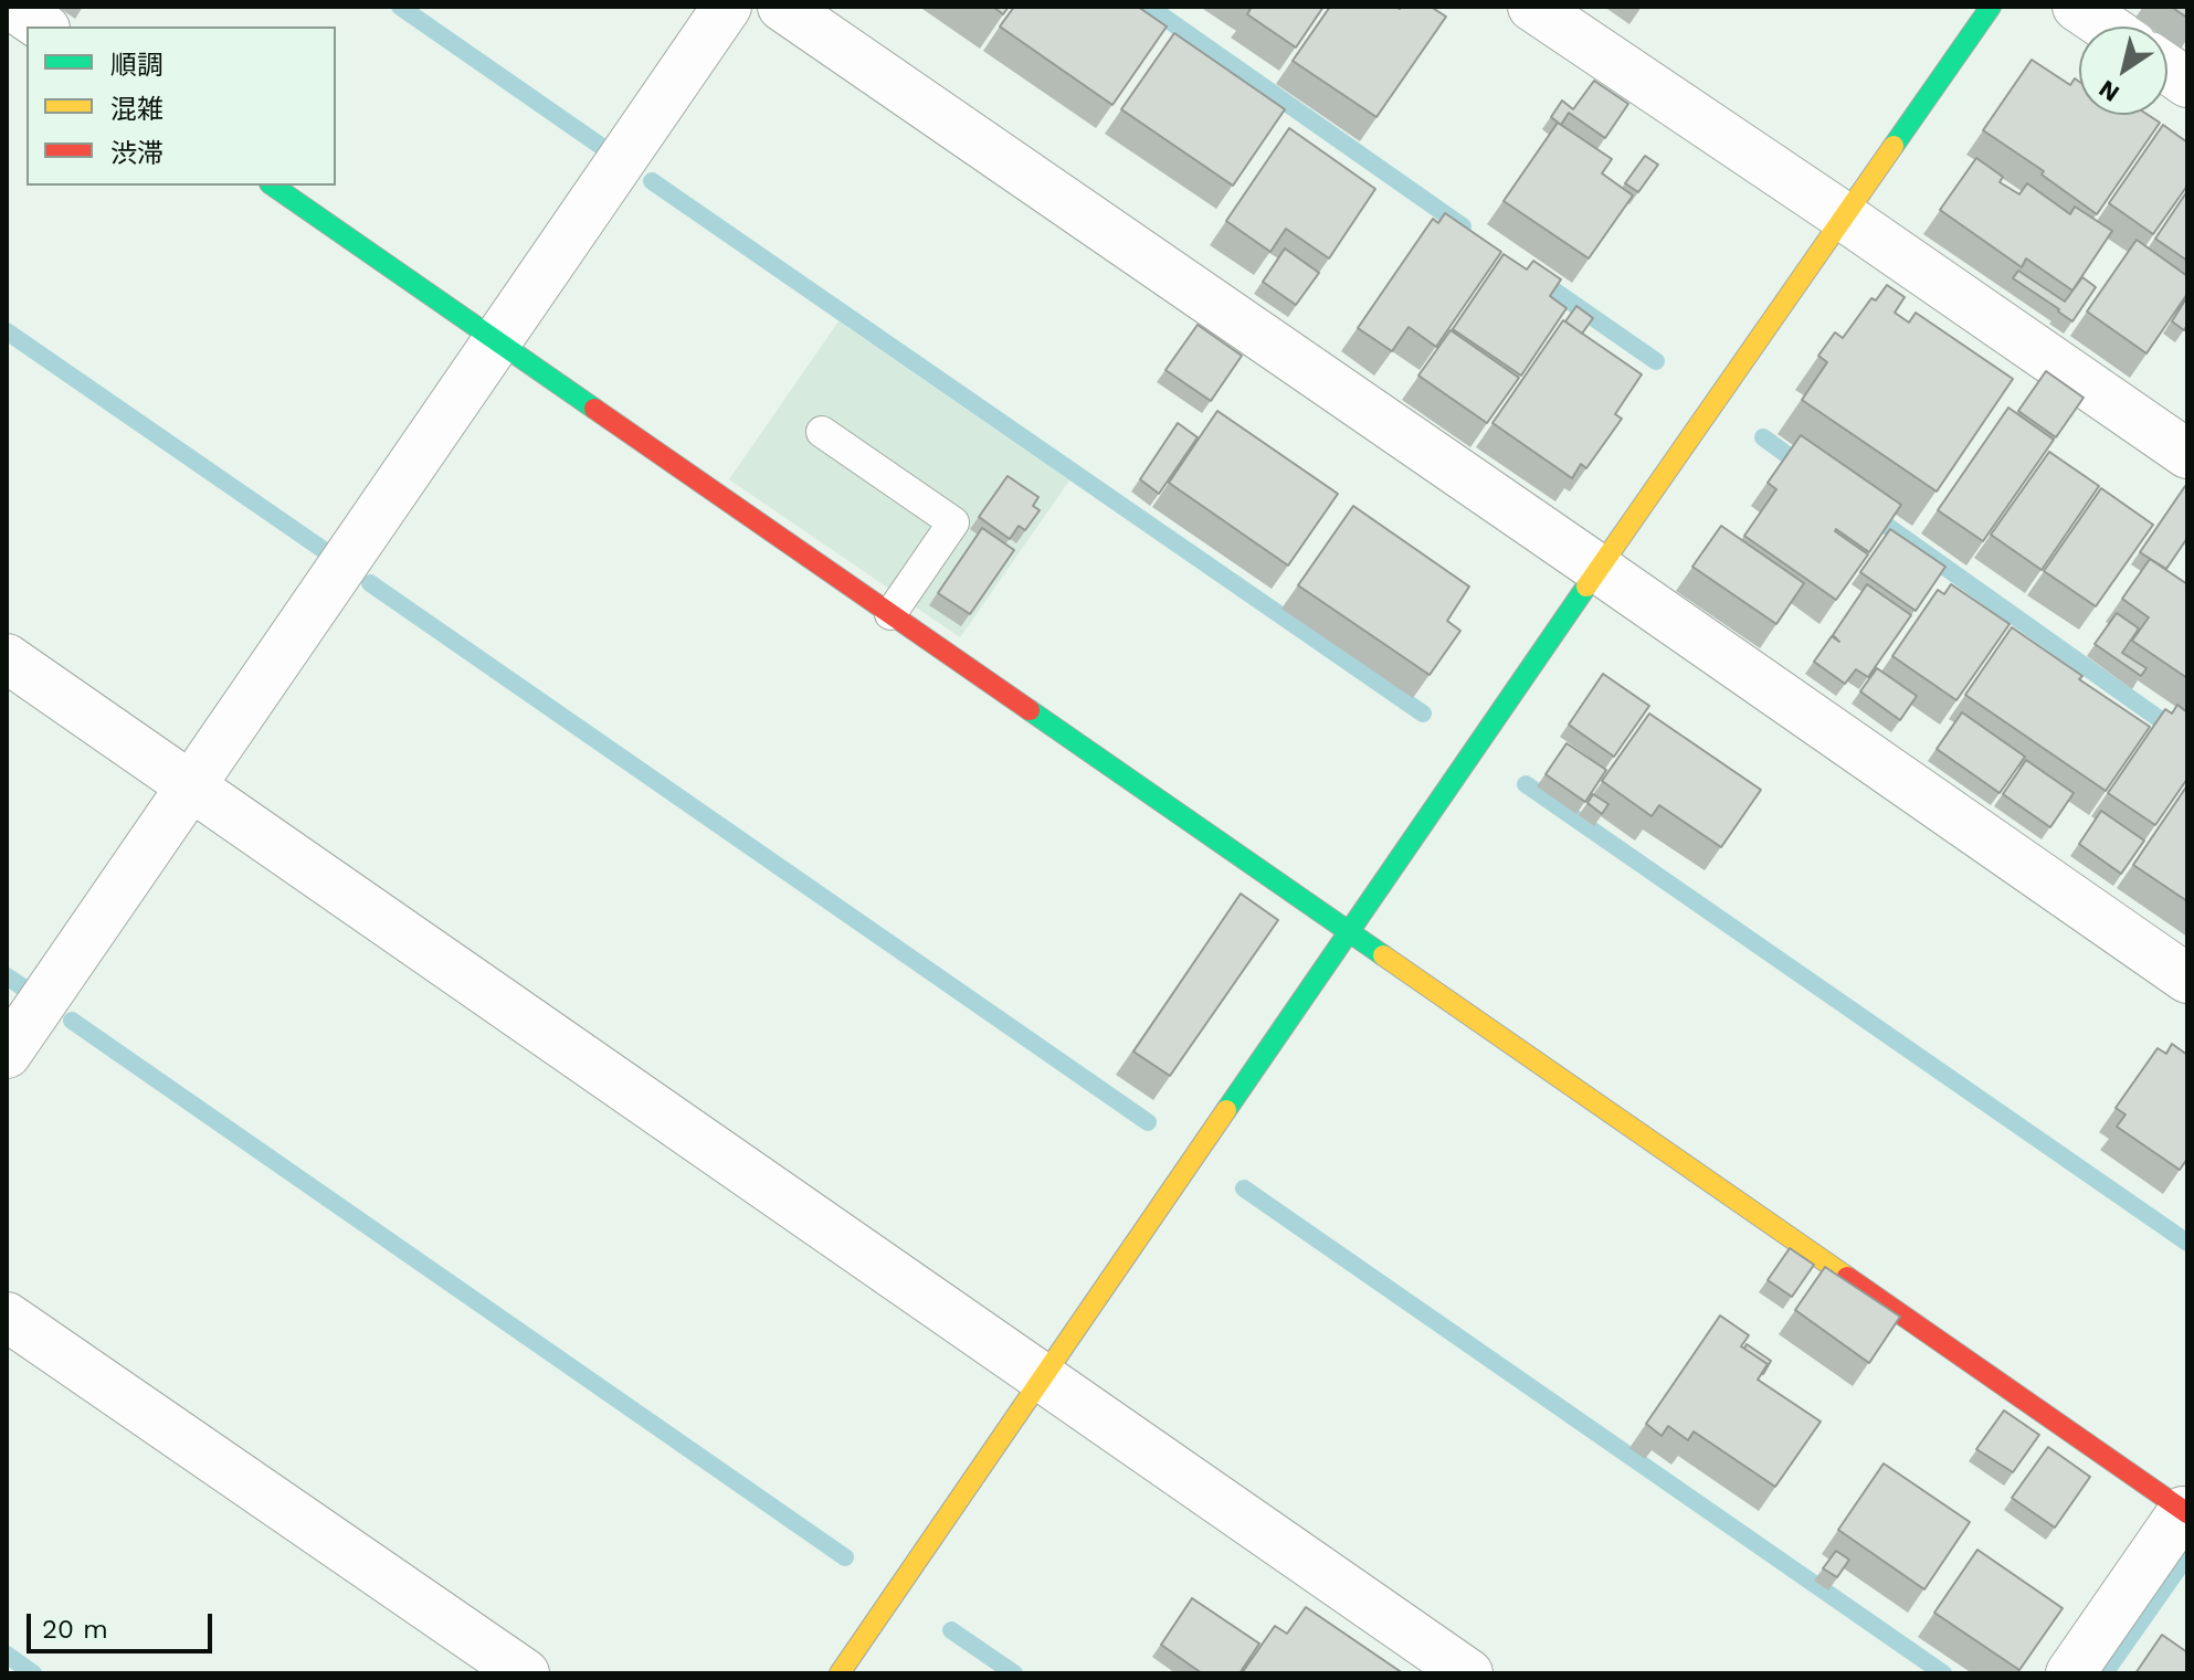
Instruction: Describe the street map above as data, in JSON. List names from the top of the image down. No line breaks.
{"legend":["順調","混雑","渋滞"],"scale_bar":"20 m","north":"bottom left"}
